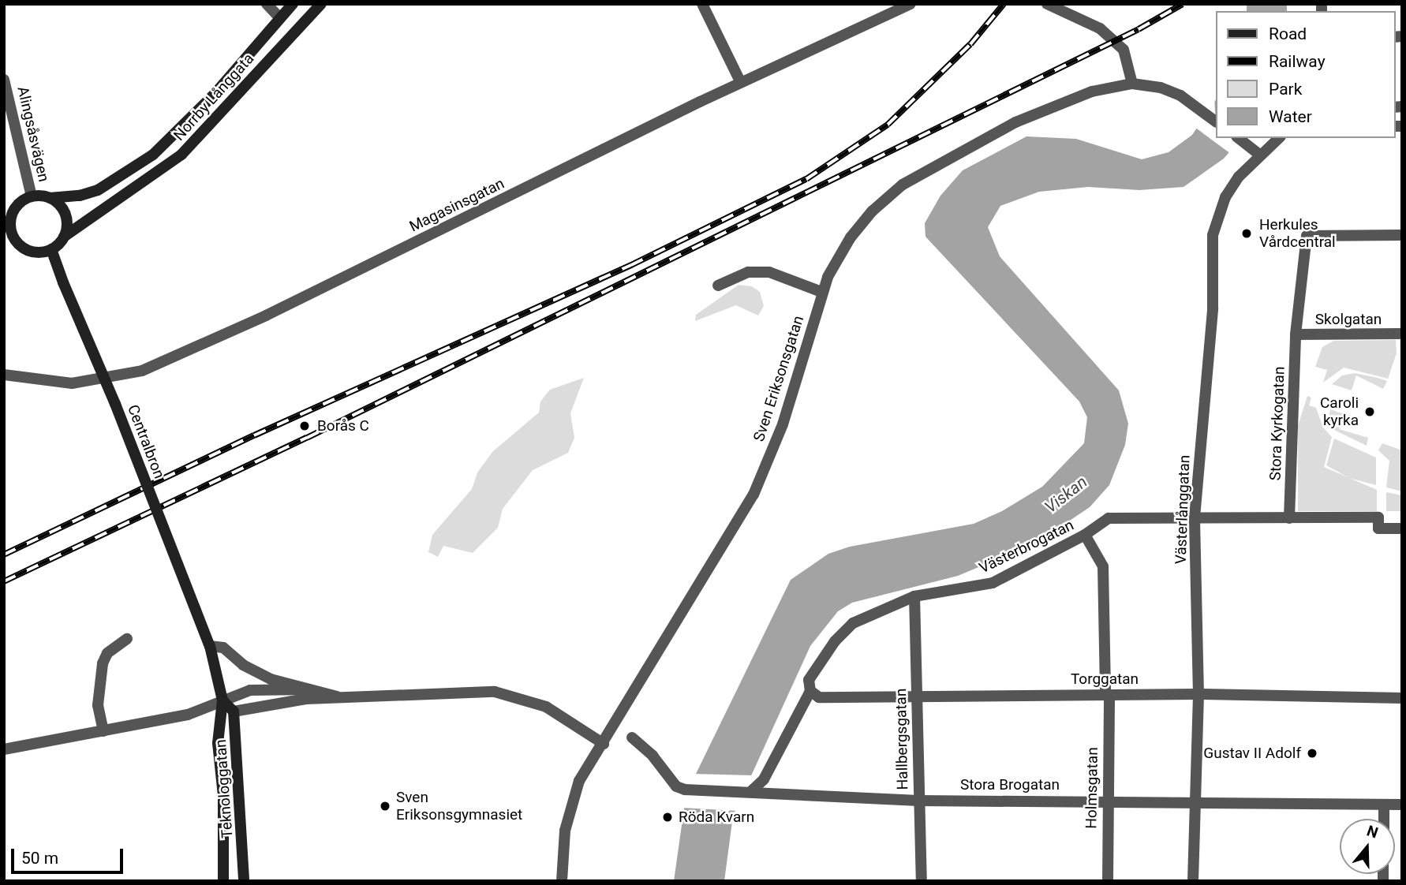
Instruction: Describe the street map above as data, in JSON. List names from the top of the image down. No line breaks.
{"streets":{"main road":["Norrby Långgata","Centralbron","Teknologgatan"],"street":["Alingsåsvägen","Magasinsgatan","Skolgatan","Sven Eriksonsgatan","Stora Kyrkogatan","Västerlånggatan","Västerbrogatan","Torggatan","Hallbergsgatan","Stora Brogatan","Holmsgatan"]},"crossings":[["Norrby Långgata","Alingsåsvägen"],["Norrby Långgata","Centralbron"],["Alingsåsvägen","Centralbron"],["Skolgatan","Stora Kyrkogatan"],["Centralbron","Teknologgatan"],["Västerlånggatan","Västerbrogatan"],["Västerlånggatan","Torggatan"],["Västerlånggatan","Stora Brogatan"],["Västerbrogatan","Torggatan"],["Västerbrogatan","Hallbergsgatan"],["Västerbrogatan","Stora Brogatan"],["Västerbrogatan","Holmsgatan"],["Torggatan","Hallbergsgatan"],["Torggatan","Holmsgatan"],["Hallbergsgatan","Stora Brogatan"],["Stora Brogatan","Holmsgatan"]],"water":["Viskan"],"places":["Herkules Vårdcentral","Caroli kyrka","Borås C","Gustav II Adolf","Sven Eriksonsgymnasiet","Röda Kvarn"],"legend":["Road","Railway","Park","Water"],"scale_bar":"50 m","north":"top"}
